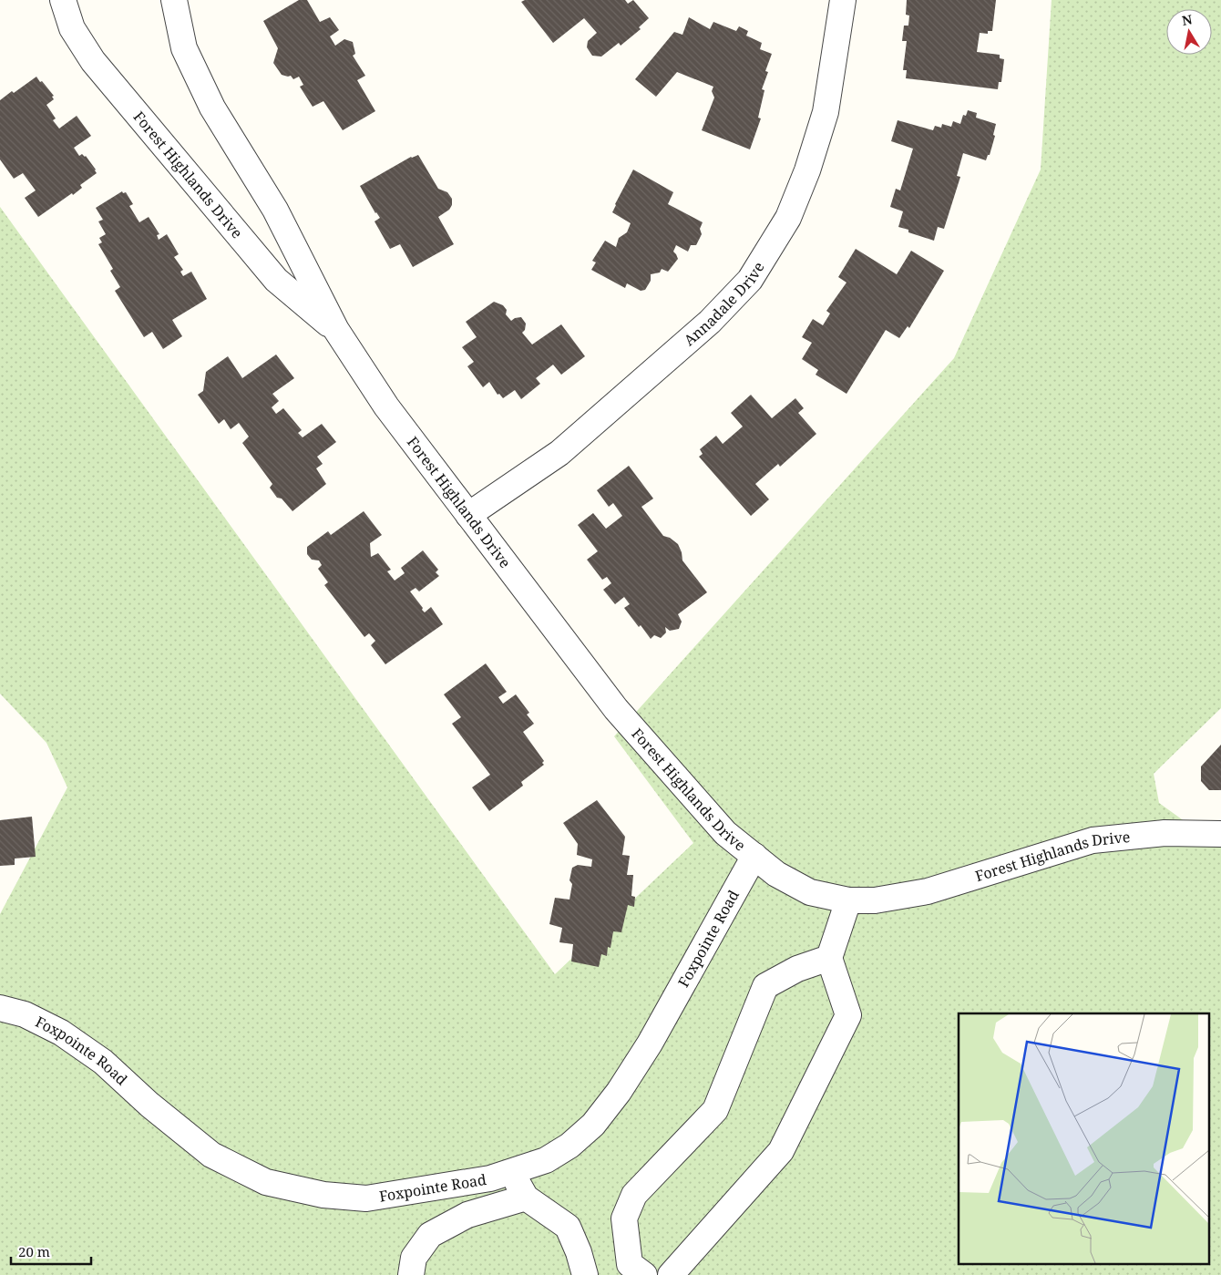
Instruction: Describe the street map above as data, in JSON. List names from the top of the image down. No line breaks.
{"streets":{"street":["Forest Highlands Drive","Annadale Drive","Foxpointe Road"]},"crossings":[["Forest Highlands Drive","Annadale Drive"],["Forest Highlands Drive","Foxpointe Road"]],"scale_bar":"20 m","north":"top"}
